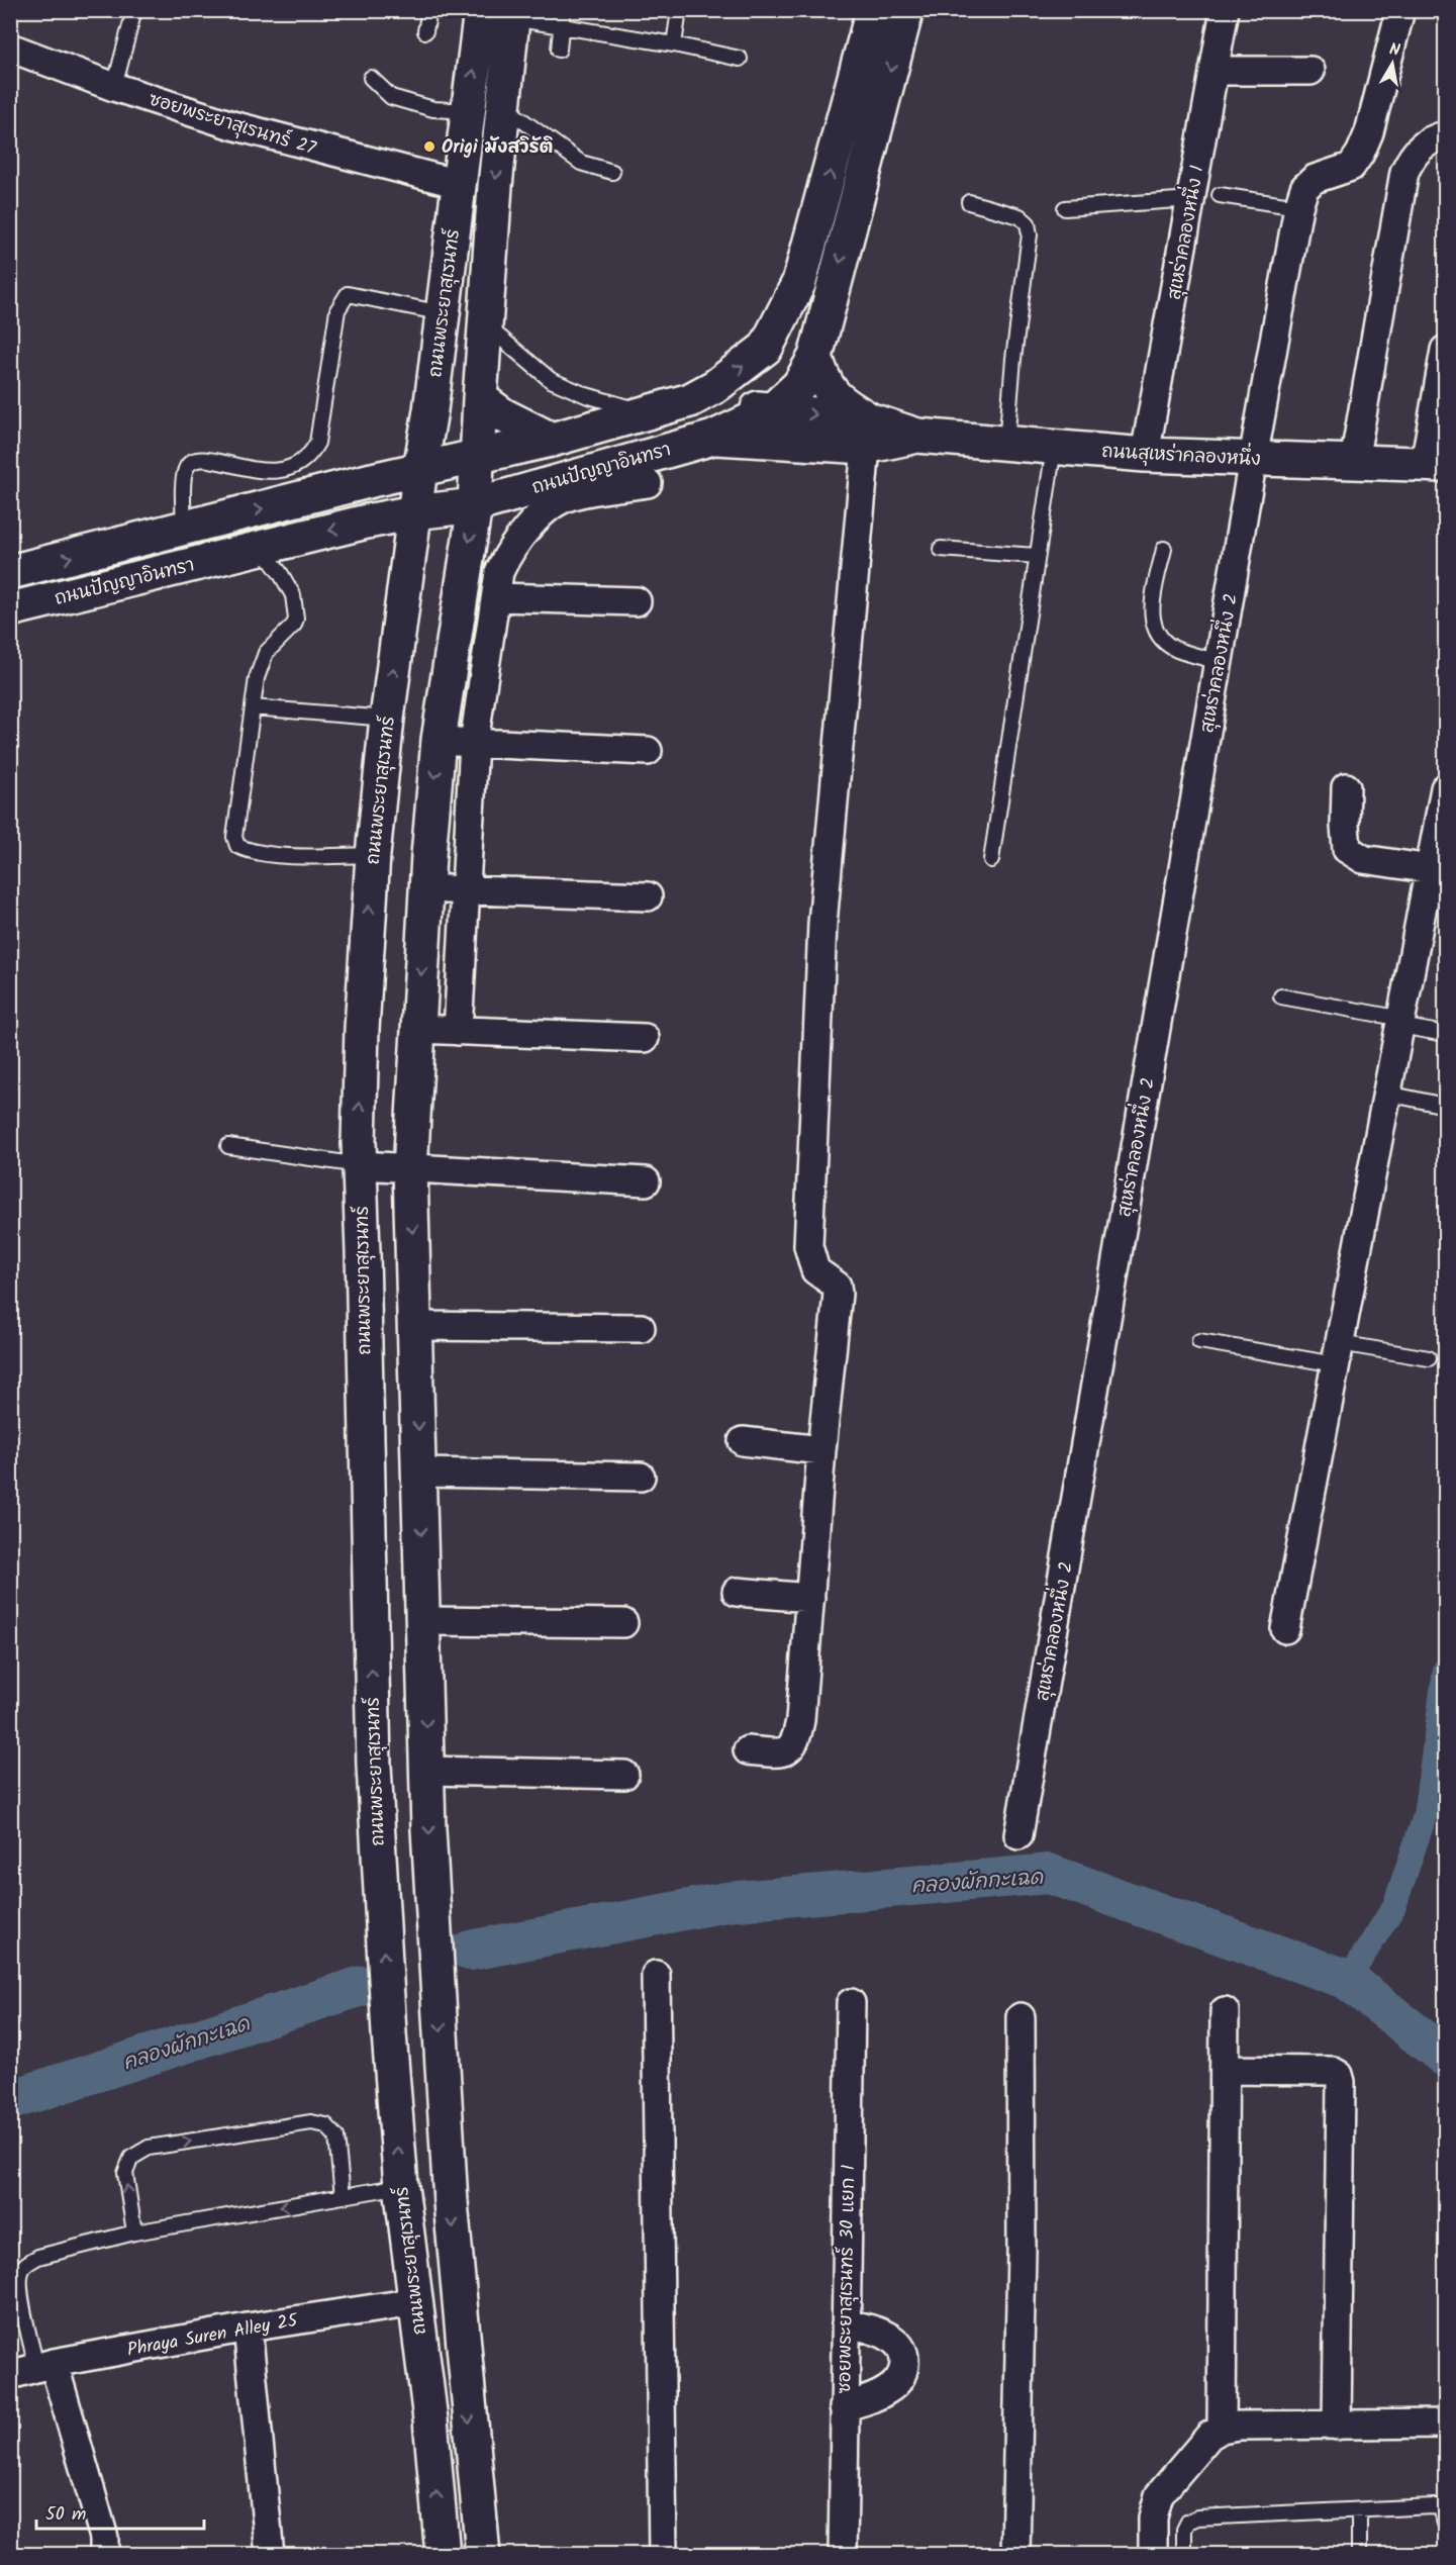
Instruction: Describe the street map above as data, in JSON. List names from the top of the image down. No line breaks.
{"streets":{"street":["ซอยพระยาสุเรนทร์ 27","สุเหร่าคลองหนึ่ง 1","ถนนพระยาสุเรนทร์","ถนนสุเหร่าคลองหนึ่ง","ถนนปัญญาอินทรา","สุเหร่าคลองหนึ่ง 2","ซอยพระยาสุเรนทร์ 30 แยก 1","Phraya Suren Alley 25"]},"crossings":[["ซอยพระยาสุเรนทร์ 27","ถนนพระยาสุเรนทร์"],["สุเหร่าคลองหนึ่ง 1","ถนนสุเหร่าคลองหนึ่ง"],["ถนนพระยาสุเรนทร์","ถนนปัญญาอินทรา"],["ถนนพระยาสุเรนทร์","Phraya Suren Alley 25"],["ถนนสุเหร่าคลองหนึ่ง","ถนนปัญญาอินทรา"],["ถนนสุเหร่าคลองหนึ่ง","สุเหร่าคลองหนึ่ง 2"]],"water":["คลองผักกะเฉด"],"places":["Origi มังสวิรัติ"],"scale_bar":"50 m","north":"top"}
